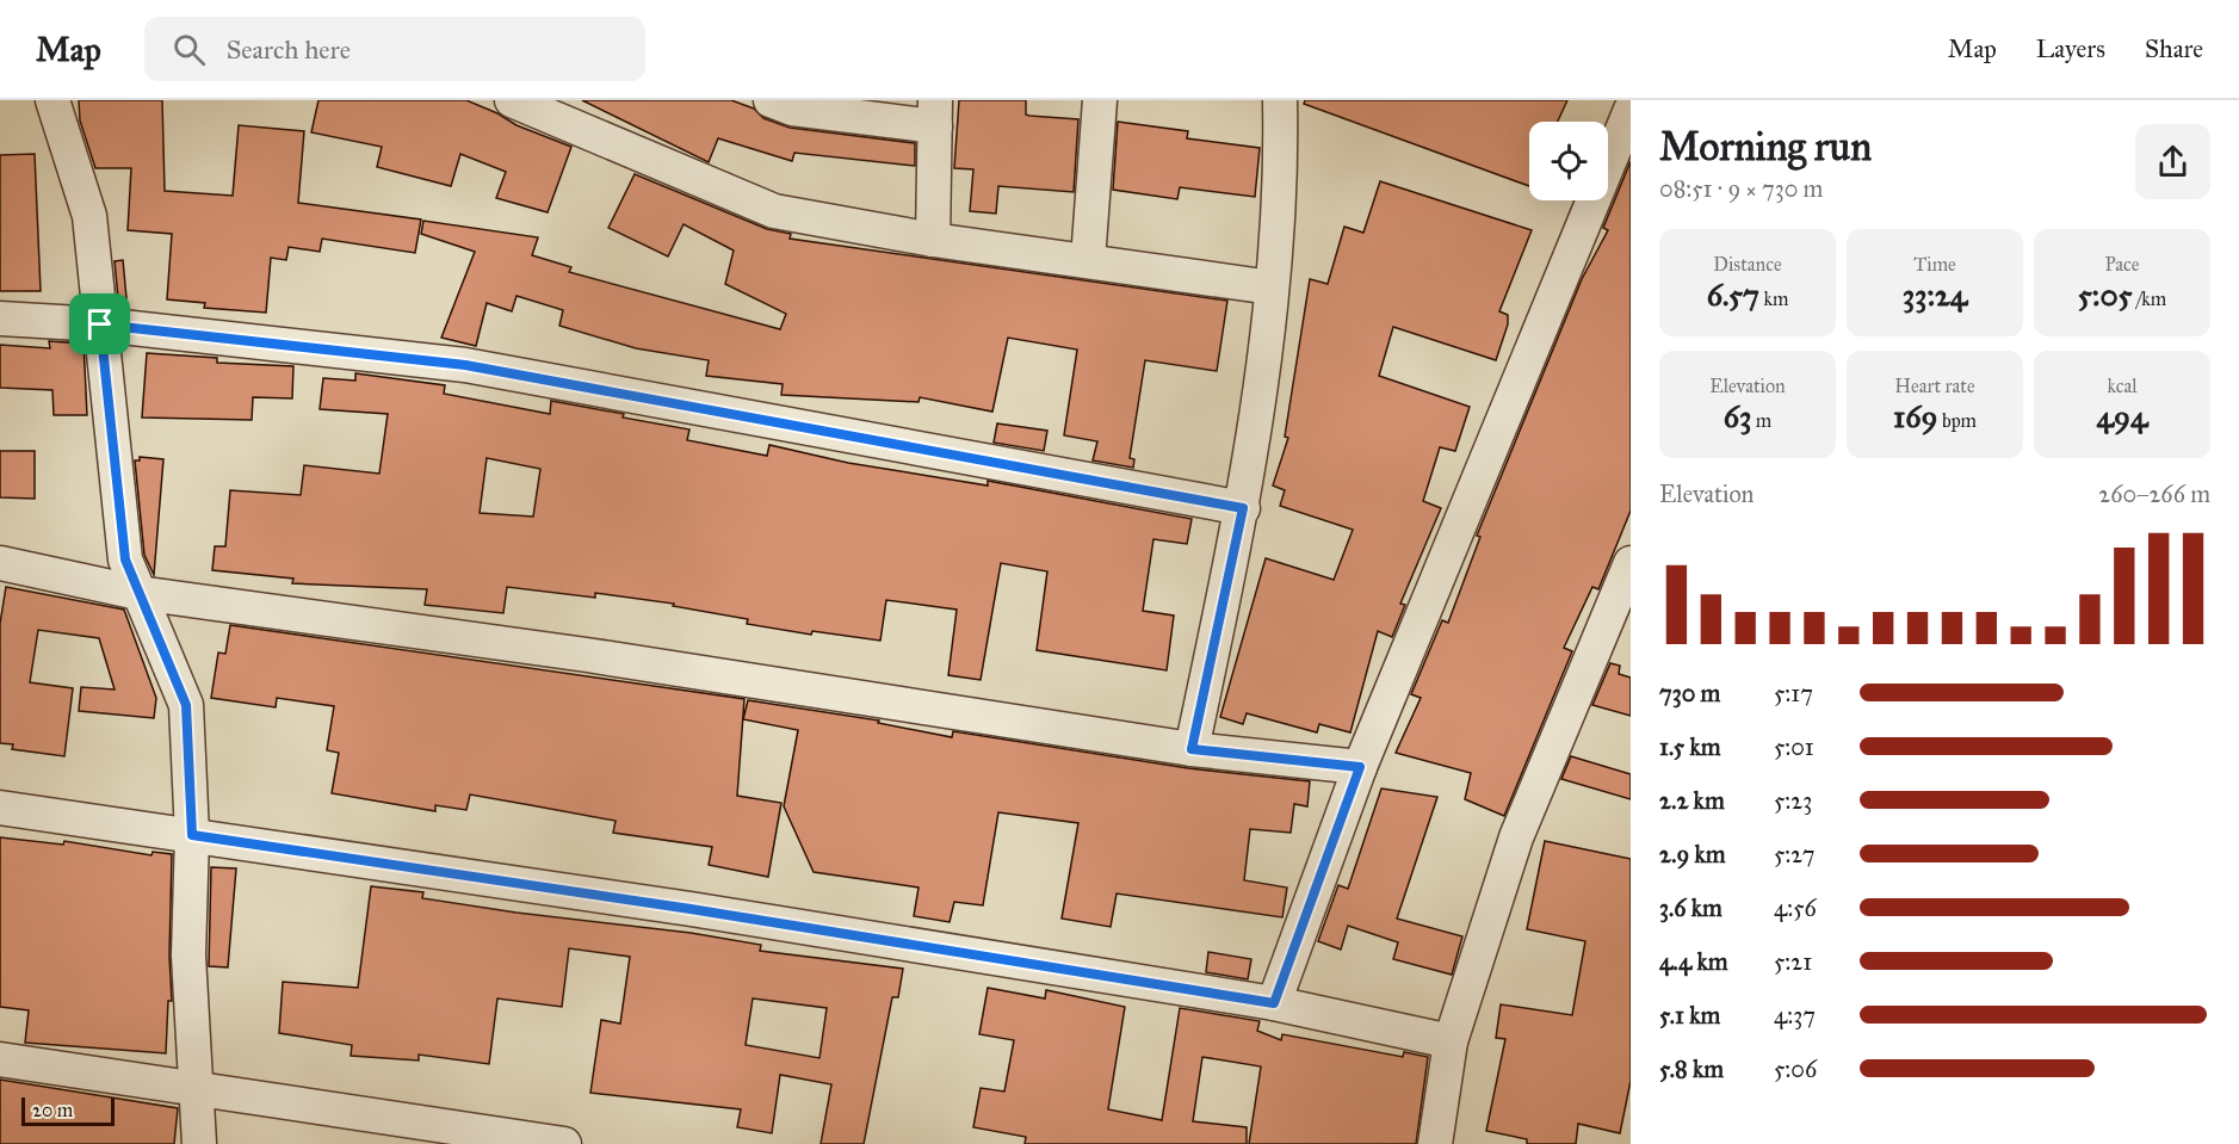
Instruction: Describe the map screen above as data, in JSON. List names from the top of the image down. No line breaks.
{"scale_bar":"20 m","page":{"header":"Map","search":"Search here","nav":["Map","Layers","Share"],"heading":["Morning run","08:51 · 9 × 730 m"],"stats":[["Distance","6.57 km"],["Time","33:24"],["Pace","5:05 /km"],["Elevation","63 m"],["Heart rate","169 bpm"],["kcal","494"]],"chart":["Elevation","260–266 m"],"list":[{"name":"730 m","note":"5:17"},{"name":"1.5 km","note":"5:01"},{"name":"2.2 km","note":"5:23"},{"name":"2.9 km","note":"5:27"},{"name":"3.6 km","note":"4:56"},{"name":"4.4 km","note":"5:21"},{"name":"5.1 km","note":"4:37"},{"name":"5.8 km","note":"5:06"}],"scale":"20 m"}}
